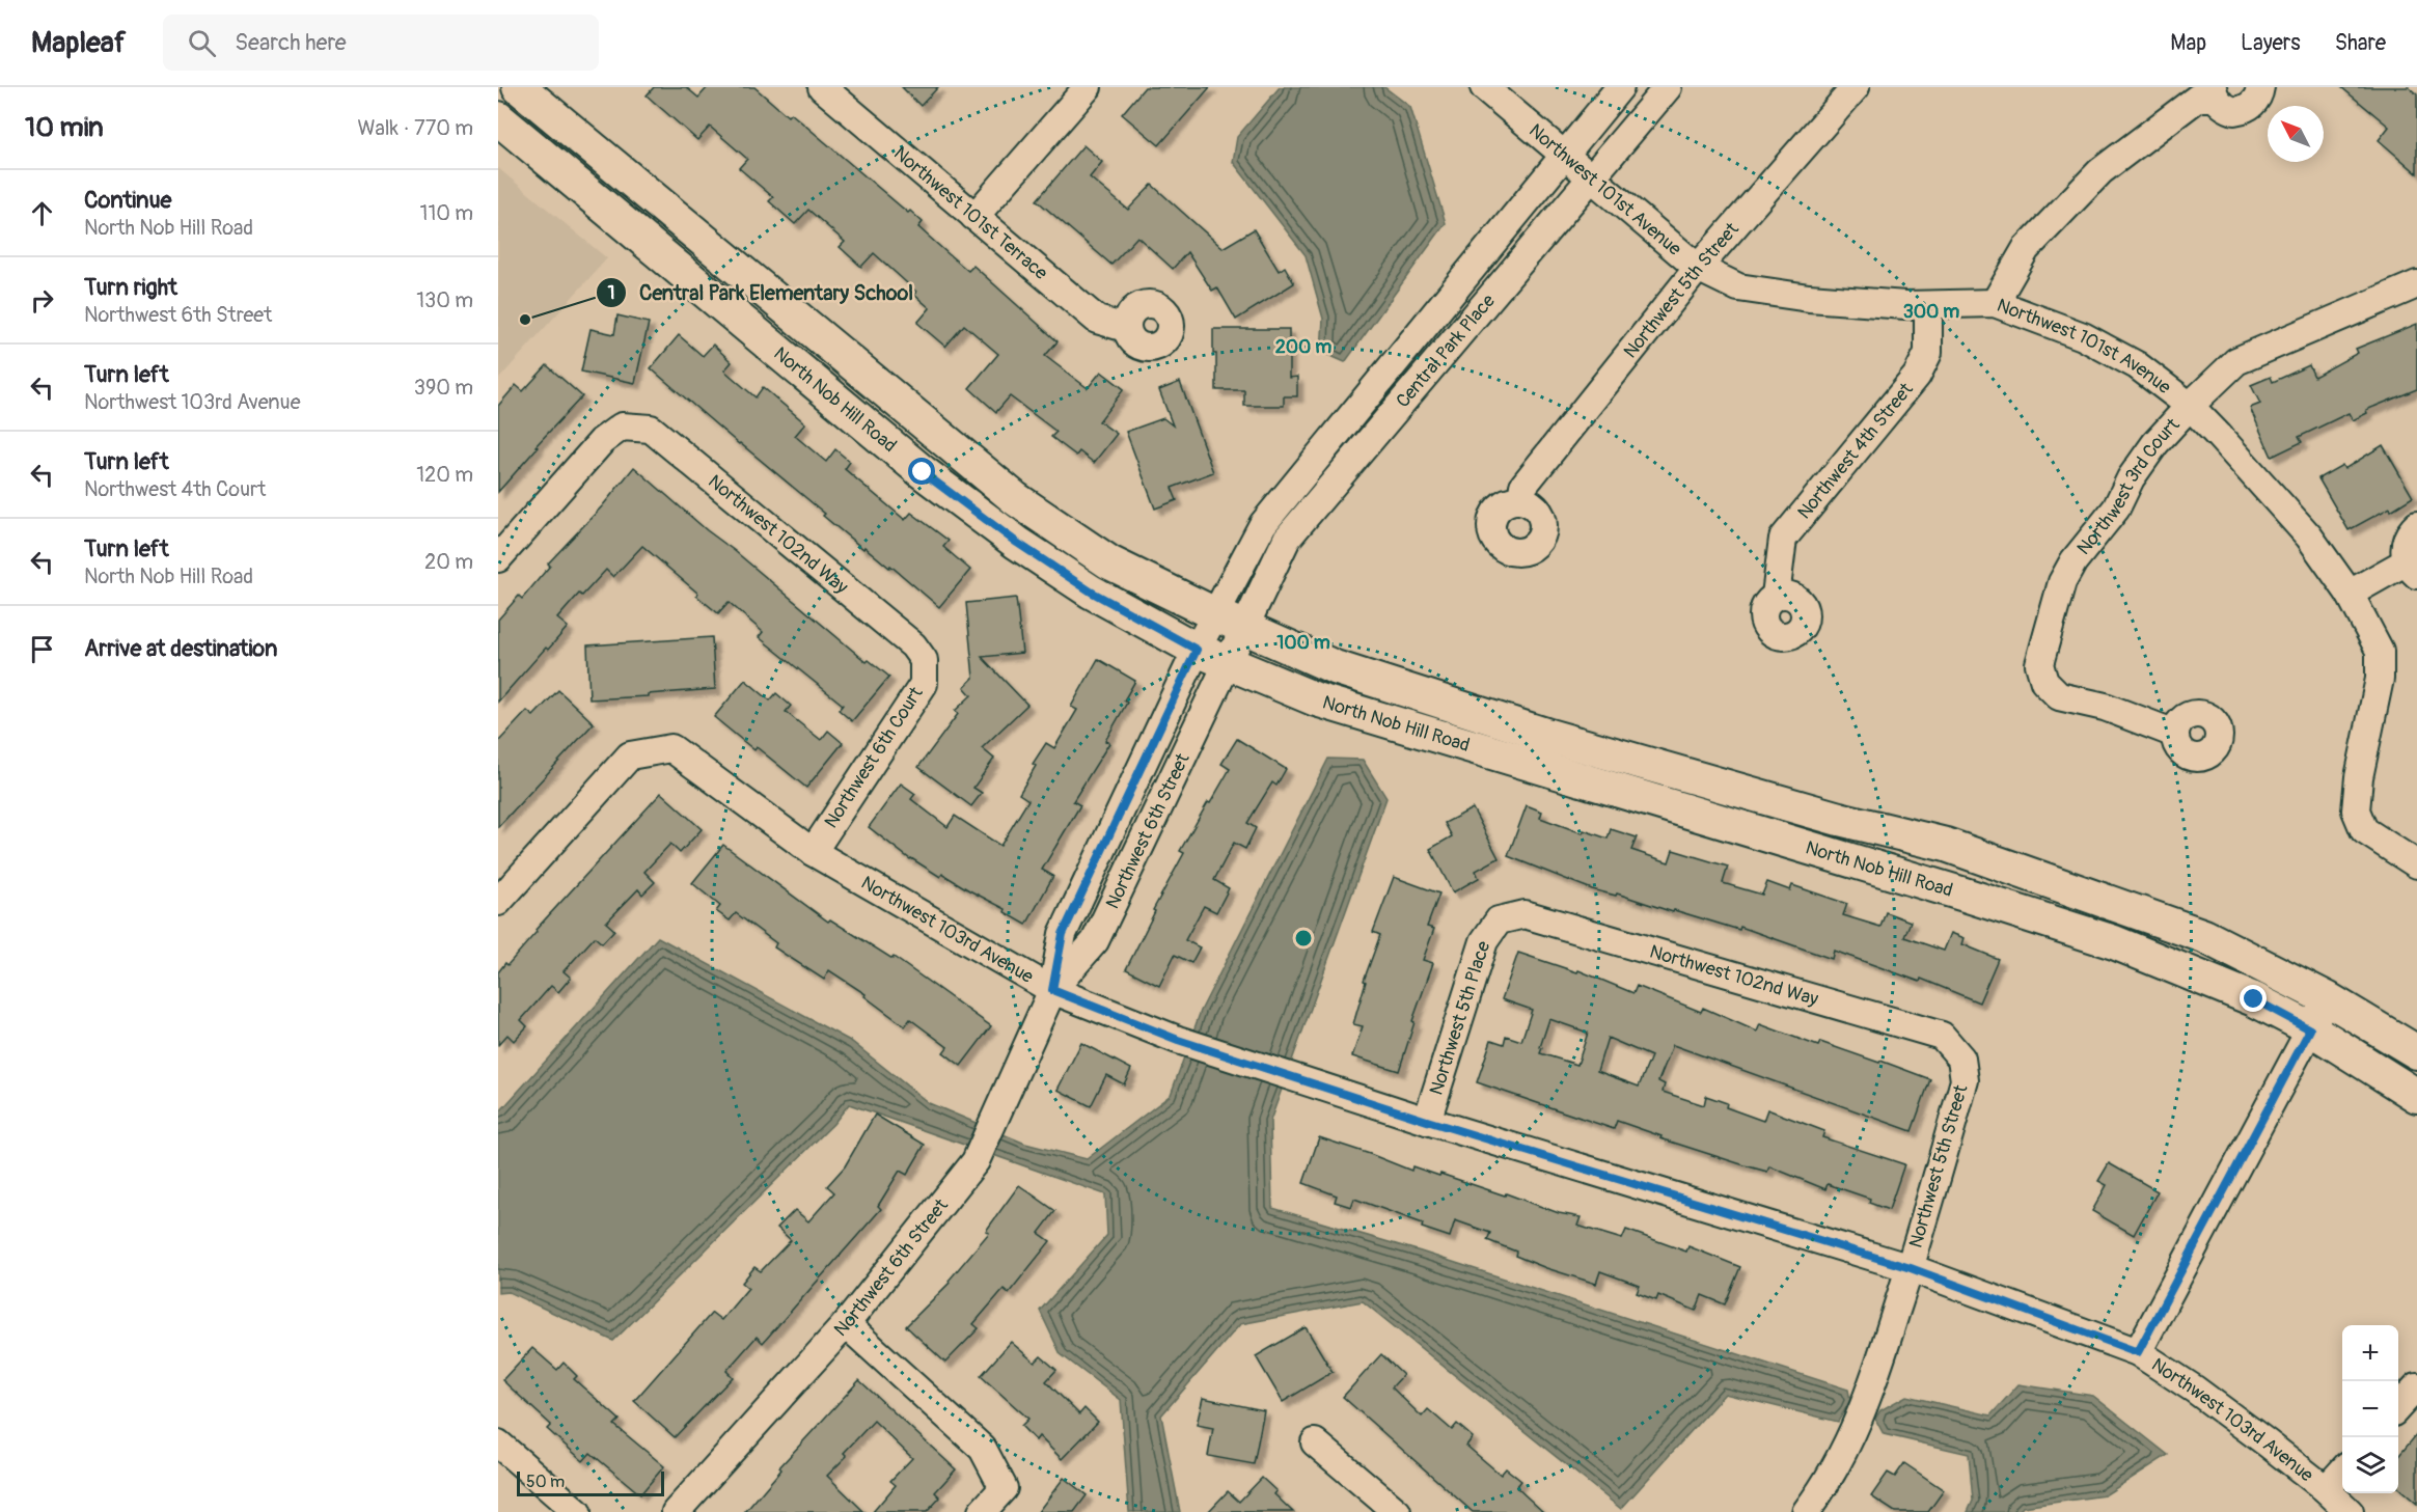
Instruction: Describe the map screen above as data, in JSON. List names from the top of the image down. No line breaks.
{"streets":{"main road":["North Nob Hill Road"],"street":["Northwest 101st Avenue","Northwest 101st Terrace","Northwest 5th Street","Central Park Place","Northwest 4th Street","Northwest 3rd Court","Northwest 102nd Way","Northwest 6th Court","Northwest 6th Street","Northwest 103rd Avenue","Northwest 5th Place"]},"crossings":[["Northwest 101st Avenue","Northwest 5th Street"],["Northwest 101st Avenue","Central Park Place"],["Northwest 101st Avenue","Northwest 4th Street"],["Northwest 101st Avenue","Northwest 3rd Court"],["Northwest 5th Street","Northwest 102nd Way"],["Northwest 5th Street","Northwest 103rd Avenue"],["Central Park Place","North Nob Hill Road"],["Central Park Place","Northwest 6th Street"],["North Nob Hill Road","Northwest 6th Street"],["Northwest 102nd Way","Northwest 6th Court"],["Northwest 102nd Way","Northwest 5th Place"],["Northwest 6th Court","Northwest 103rd Avenue"],["Northwest 6th Street","Northwest 103rd Avenue"],["Northwest 103rd Avenue","Northwest 5th Place"]],"places":["Central Park Elementary School"],"scale_bar":"50 m","north":"top left","page":{"header":"Mapleaf","search":"Search here","nav":["Map","Layers","Share"],"heading":["10 min","Walk · 770 m"],"list":[["Continue","North Nob Hill Road","110 m"],["Turn right","Northwest 6th Street","130 m"],["Turn left","Northwest 103rd Avenue","390 m"],["Turn left","Northwest 4th Court","120 m"],["Turn left","North Nob Hill Road","20 m"],"Arrive at destination"],"map_buttons":["+","−"],"scale":"50 m"},"rings":["300 m","200 m","100 m"]}
